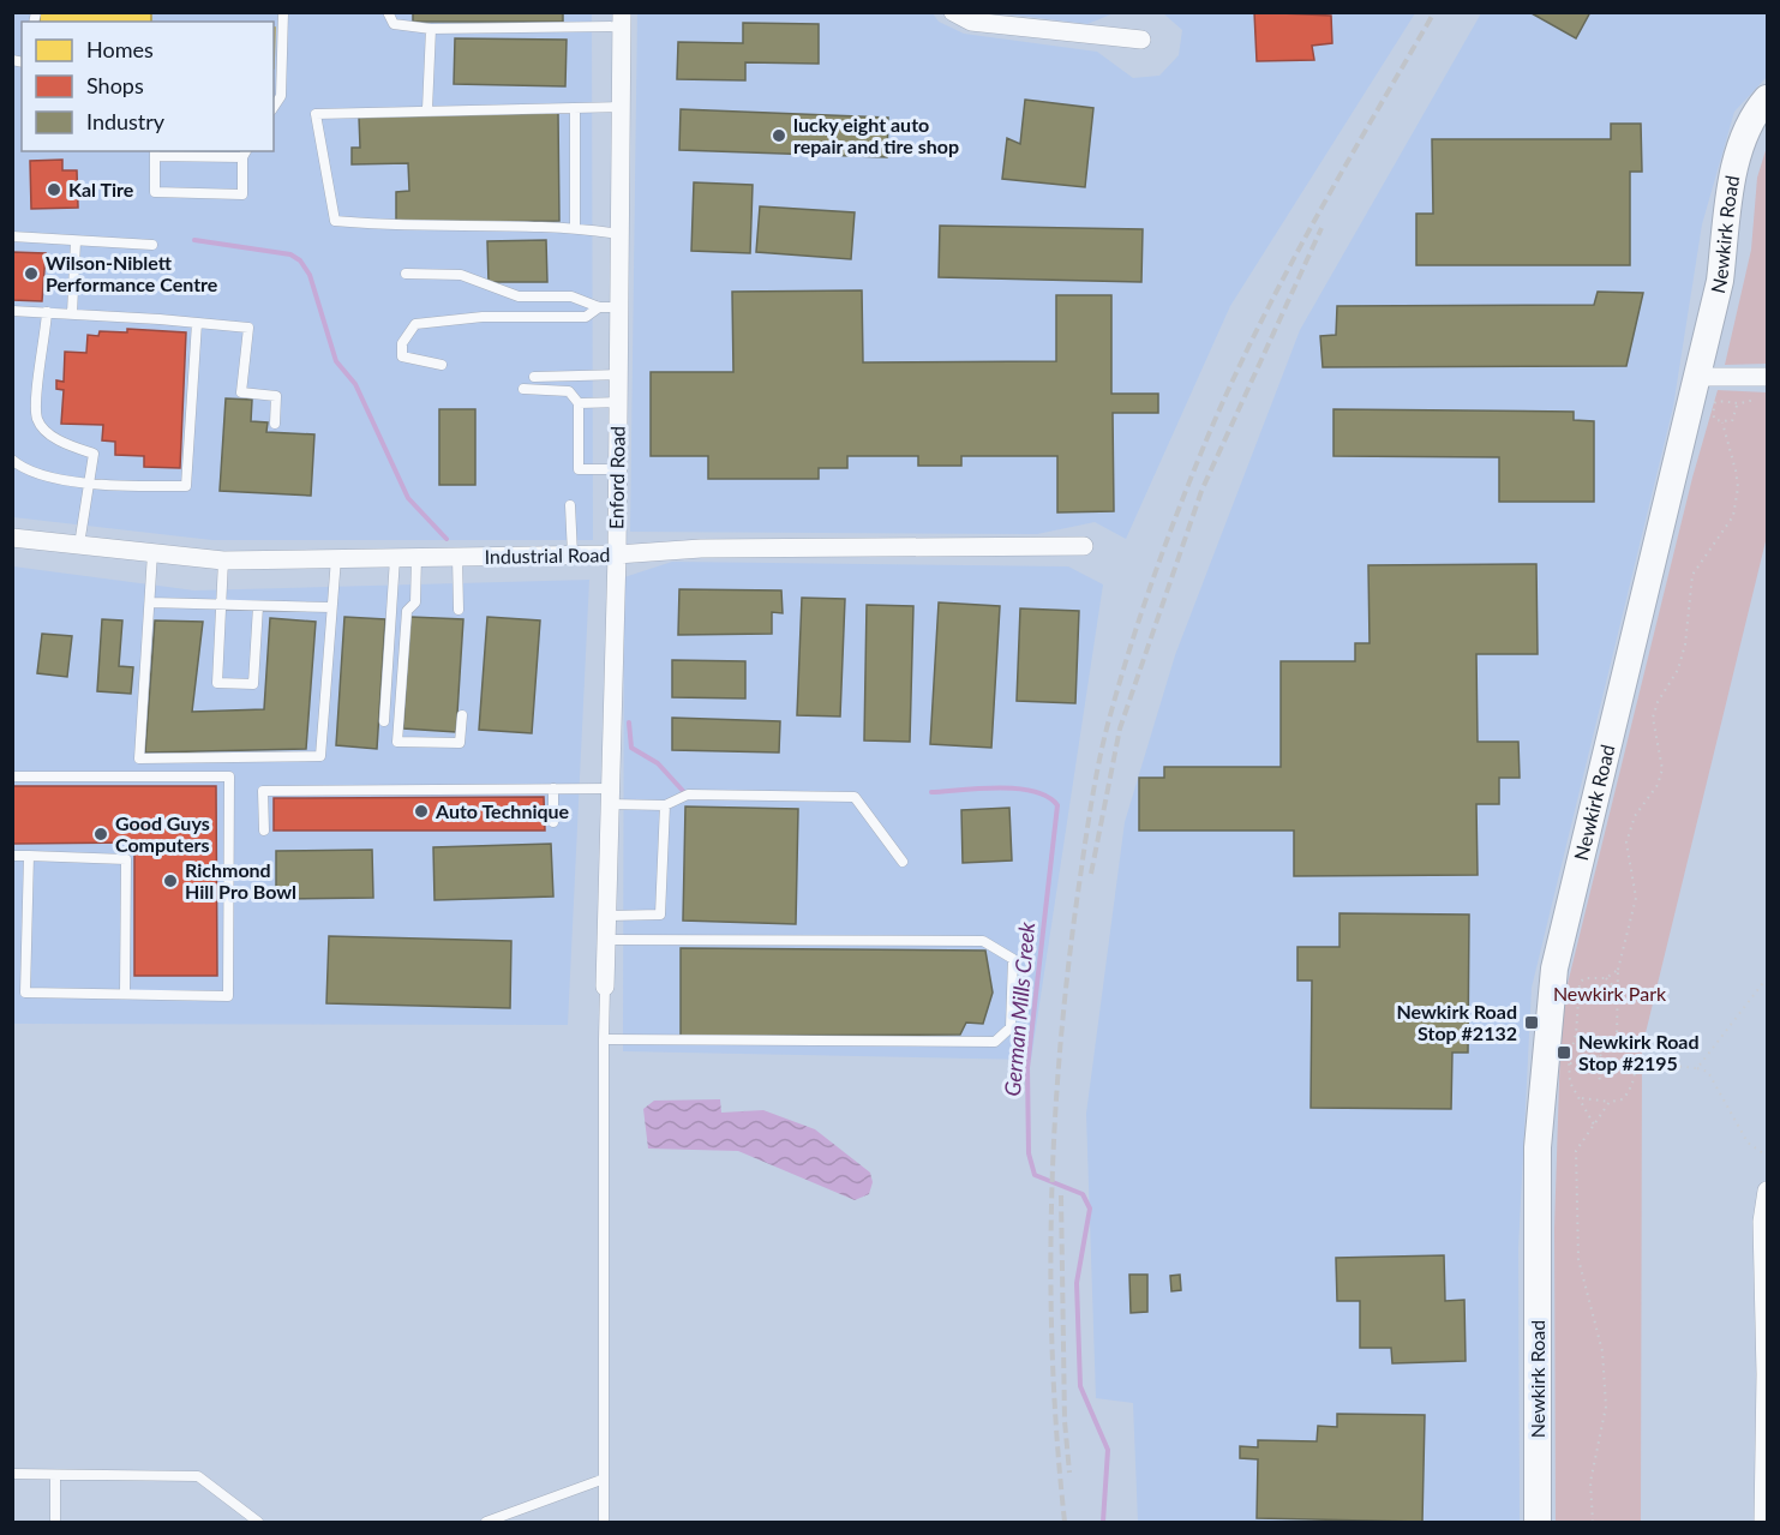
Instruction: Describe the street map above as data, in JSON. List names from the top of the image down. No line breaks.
{"streets":{"street":["Newkirk Road","Enford Road","Industrial Road"]},"crossings":[["Enford Road","Industrial Road"]],"water":["German Mills Creek"],"parks":["Newkirk Park"],"places":{"other":["lucky eight auto repair and tire shop","Kal Tire","Wilson-Niblett Performance Centre","Auto Technique","Good Guys Computers","Richmond Hill Pro Bowl"],"transit":["Newkirk Road Stop #2132","Newkirk Road Stop #2195"]},"legend":["Homes","Shops","Industry"]}
